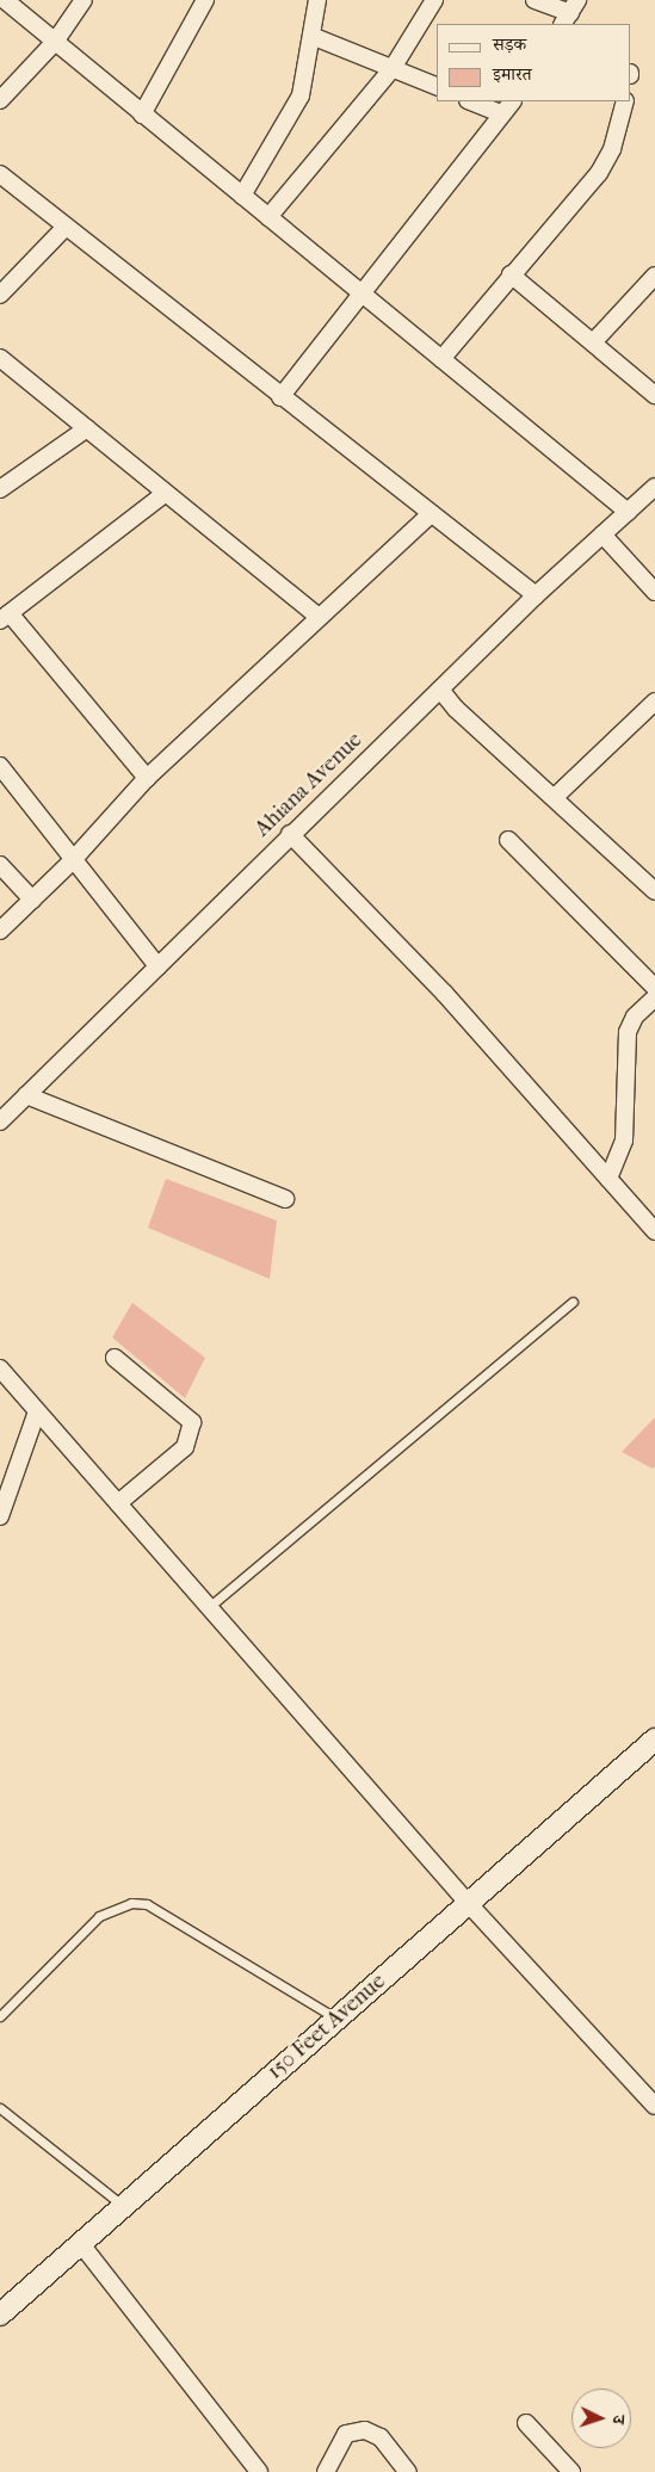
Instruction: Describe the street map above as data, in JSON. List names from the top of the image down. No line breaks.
{"streets":{"street":["Ahiana Avenue","150 Feet Avenue"]},"legend":["सड़क","इमारत"],"north":"right"}
